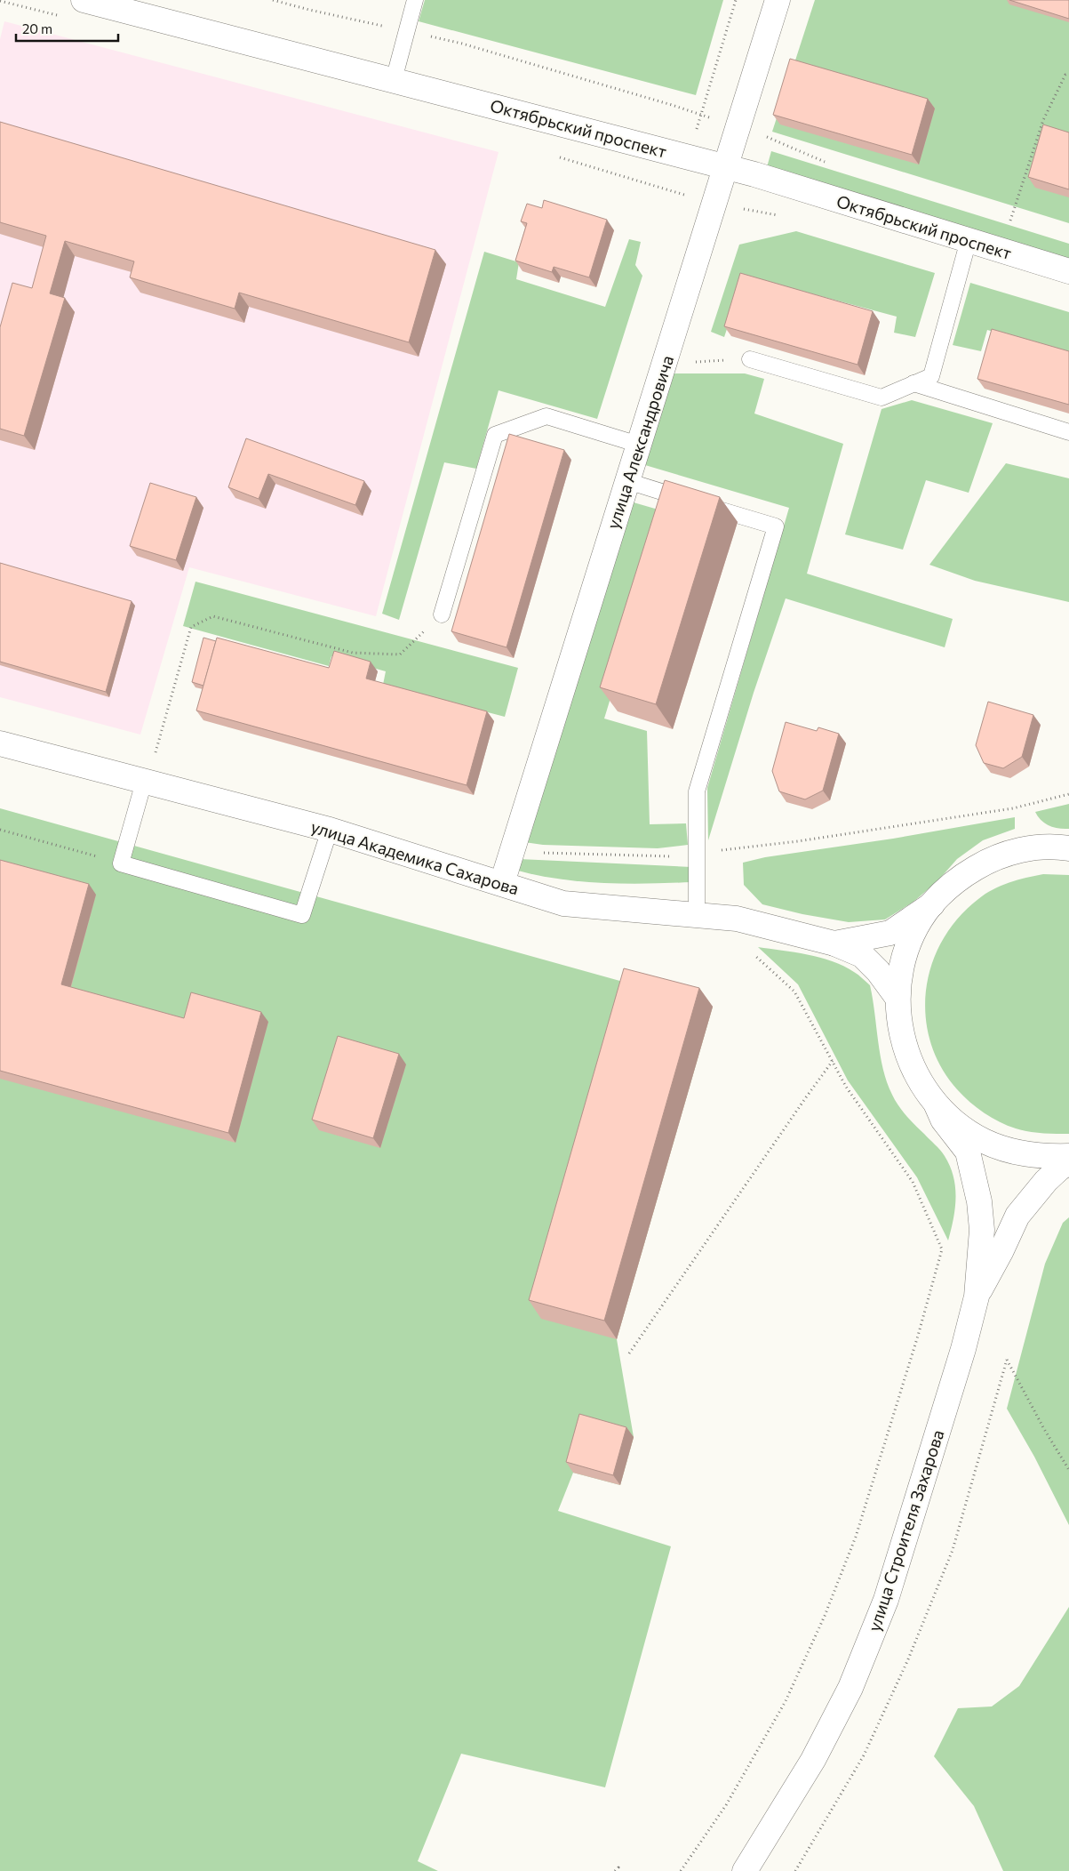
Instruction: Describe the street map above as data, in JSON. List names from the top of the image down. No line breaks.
{"streets":{"street":["Октябрьский проспект","улица Александровича","улица Академика Сахарова","улица Строителя Захарова"]},"crossings":[["Октябрьский проспект","улица Александровича"],["улица Александровича","улица Академика Сахарова"],["улица Академика Сахарова","улица Строителя Захарова"]],"scale_bar":"20 m"}
